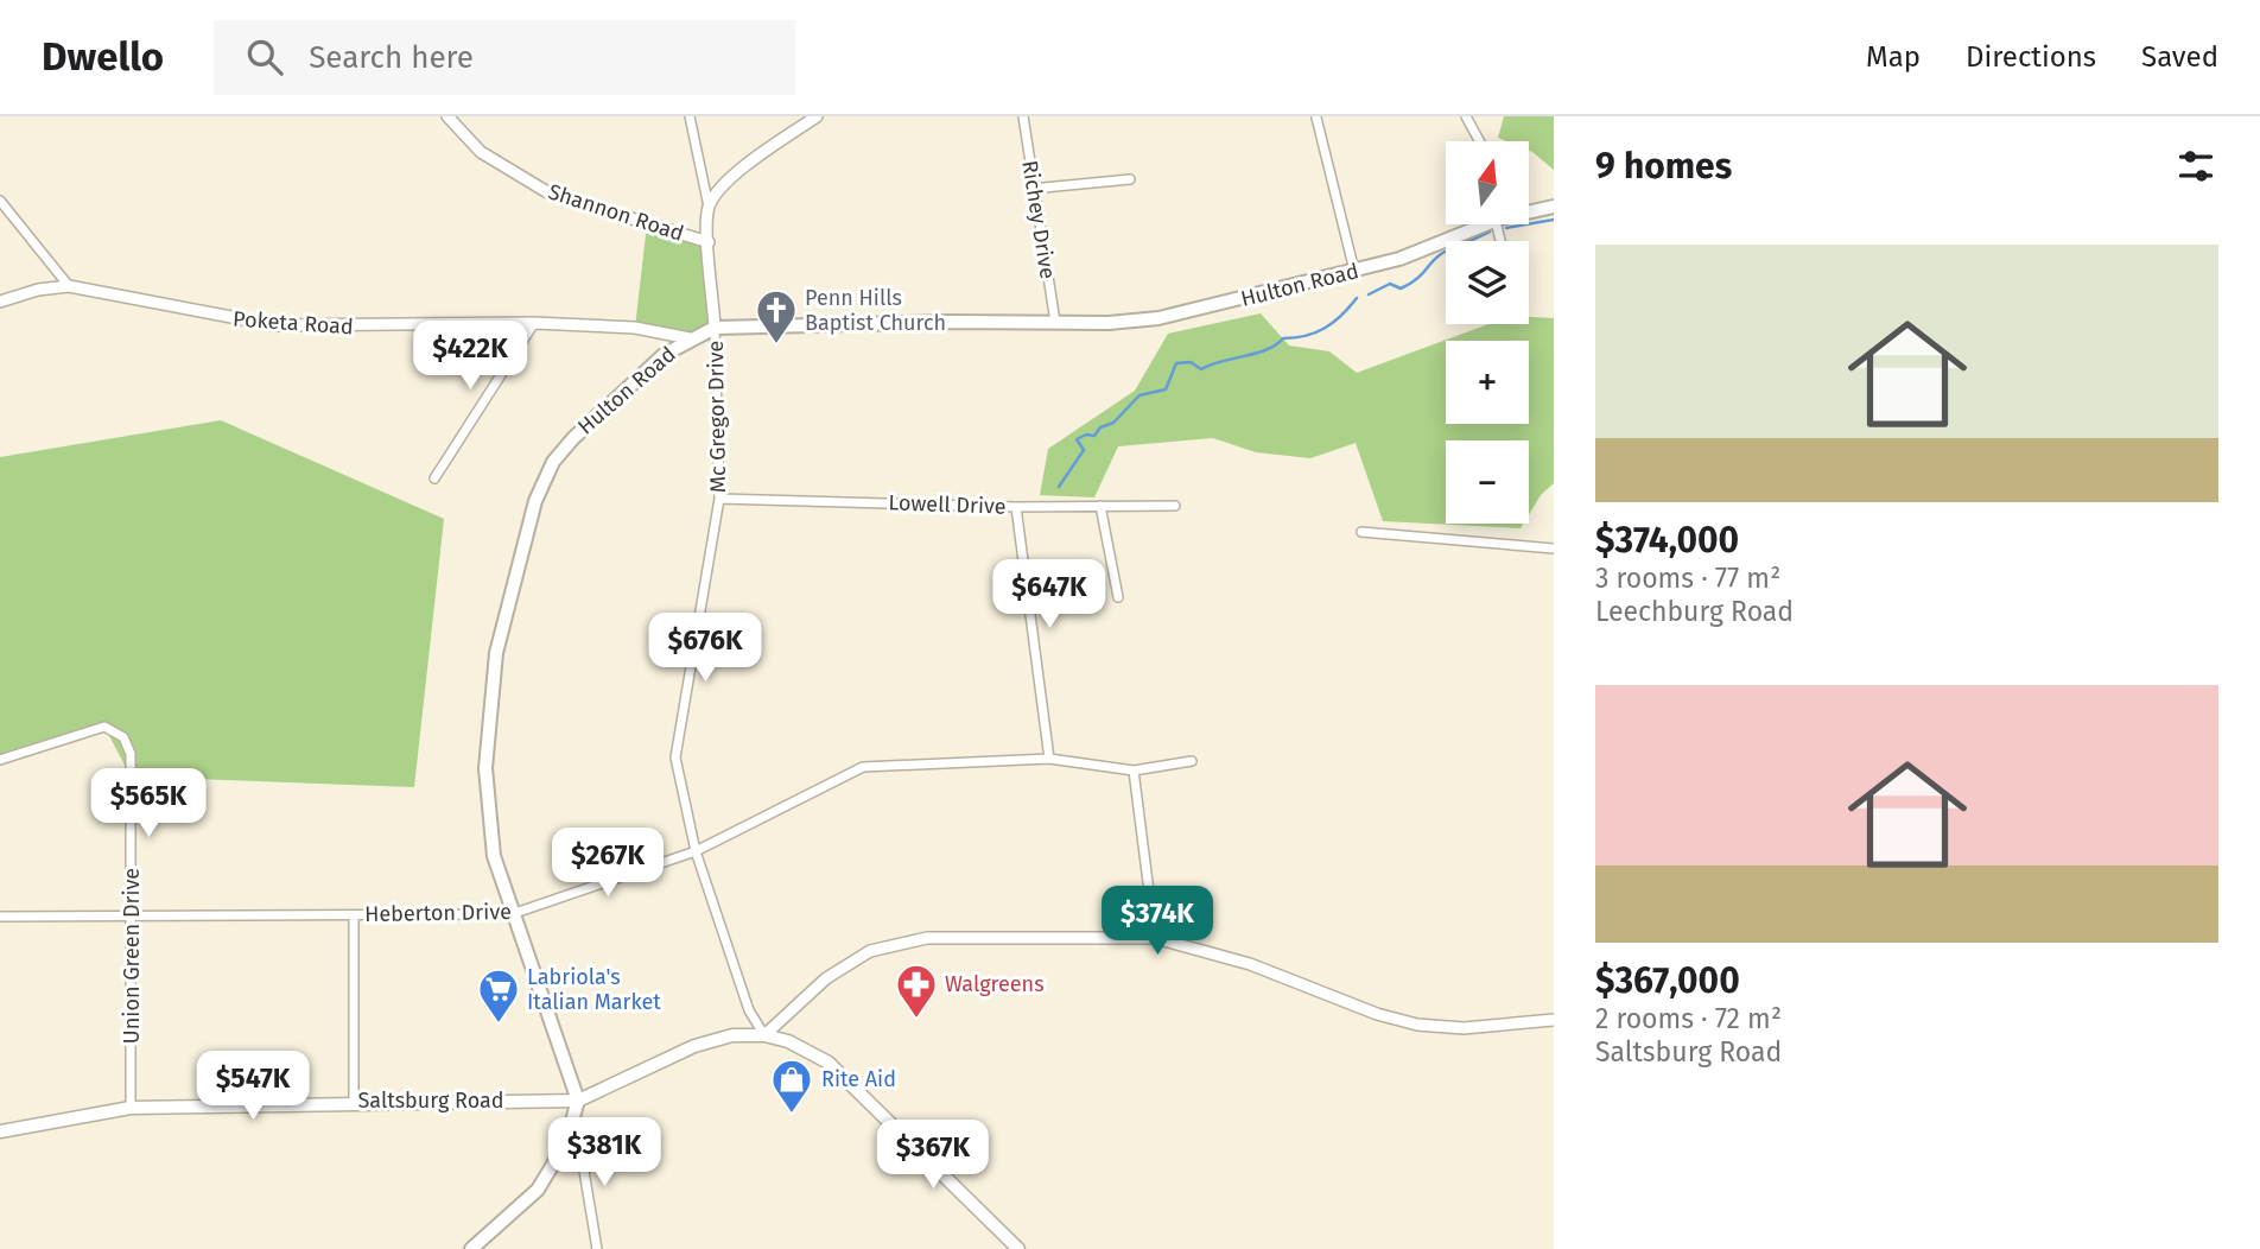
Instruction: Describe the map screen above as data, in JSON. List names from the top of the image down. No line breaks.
{"streets":{"main road":["Hulton Road","Saltsburg Road"],"street":["Shannon Road","Richey Drive","Poketa Road","Mc Gregor Drive","Lowell Drive","Heberton Drive","Union Green Drive"]},"crossings":[["Richey Drive","Hulton Road"],["Hulton Road","Poketa Road"],["Hulton Road","Mc Gregor Drive"],["Hulton Road","Heberton Drive"],["Hulton Road","Saltsburg Road"],["Mc Gregor Drive","Lowell Drive"],["Mc Gregor Drive","Heberton Drive"],["Mc Gregor Drive","Saltsburg Road"],["Heberton Drive","Union Green Drive"],["Union Green Drive","Saltsburg Road"]],"places":{"church":["Penn Hills Baptist Church"],"pharmacy":["Walgreens"],"supermarket":["Labriola's Italian Market"],"shop":["Rite Aid"]},"north":"top","page":{"header":"Dwello","search":"Search here","nav":["Map","Directions","Saved"],"heading":"9 homes","map_buttons":["+","−"],"list":[{"name":"$374,000","note":"3 rooms · 77 m² · Leechburg Road"},{"name":"$367,000","note":"2 rooms · 72 m² · Saltsburg Road"}],"price":["$422K","$647K","$676K","$565K","$267K","$374K","$547K","$381K","$367K"]}}
